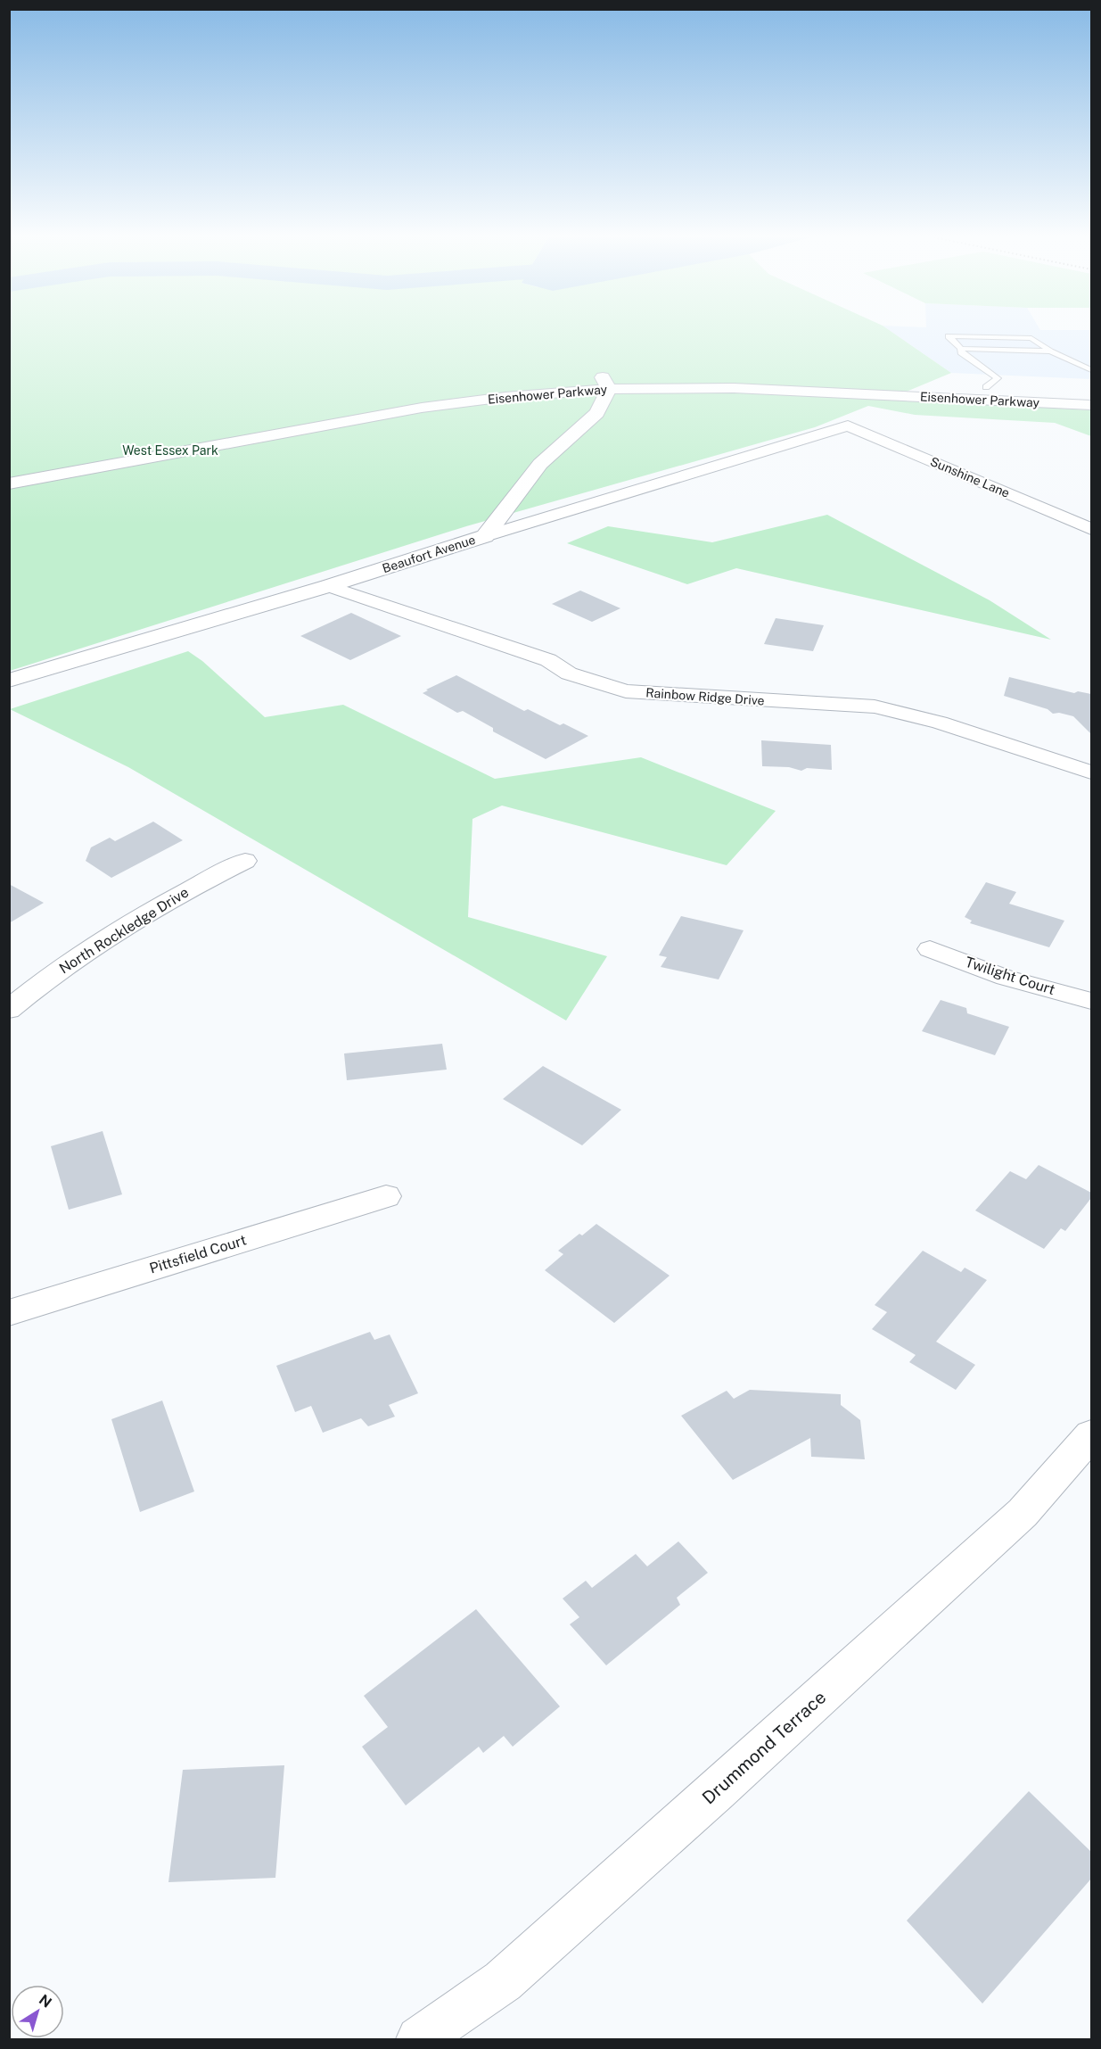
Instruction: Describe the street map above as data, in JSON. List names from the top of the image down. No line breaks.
{"streets":{"main road":["Eisenhower Parkway","Beaufort Avenue"],"street":["Sunshine Lane","Rainbow Ridge Drive","North Rockledge Drive","Twilight Court","Pittsfield Court","Drummond Terrace"]},"crossings":[["Sunshine Lane","Beaufort Avenue"],["Beaufort Avenue","Rainbow Ridge Drive"]],"parks":["West Essex Park"],"north":"top right"}
